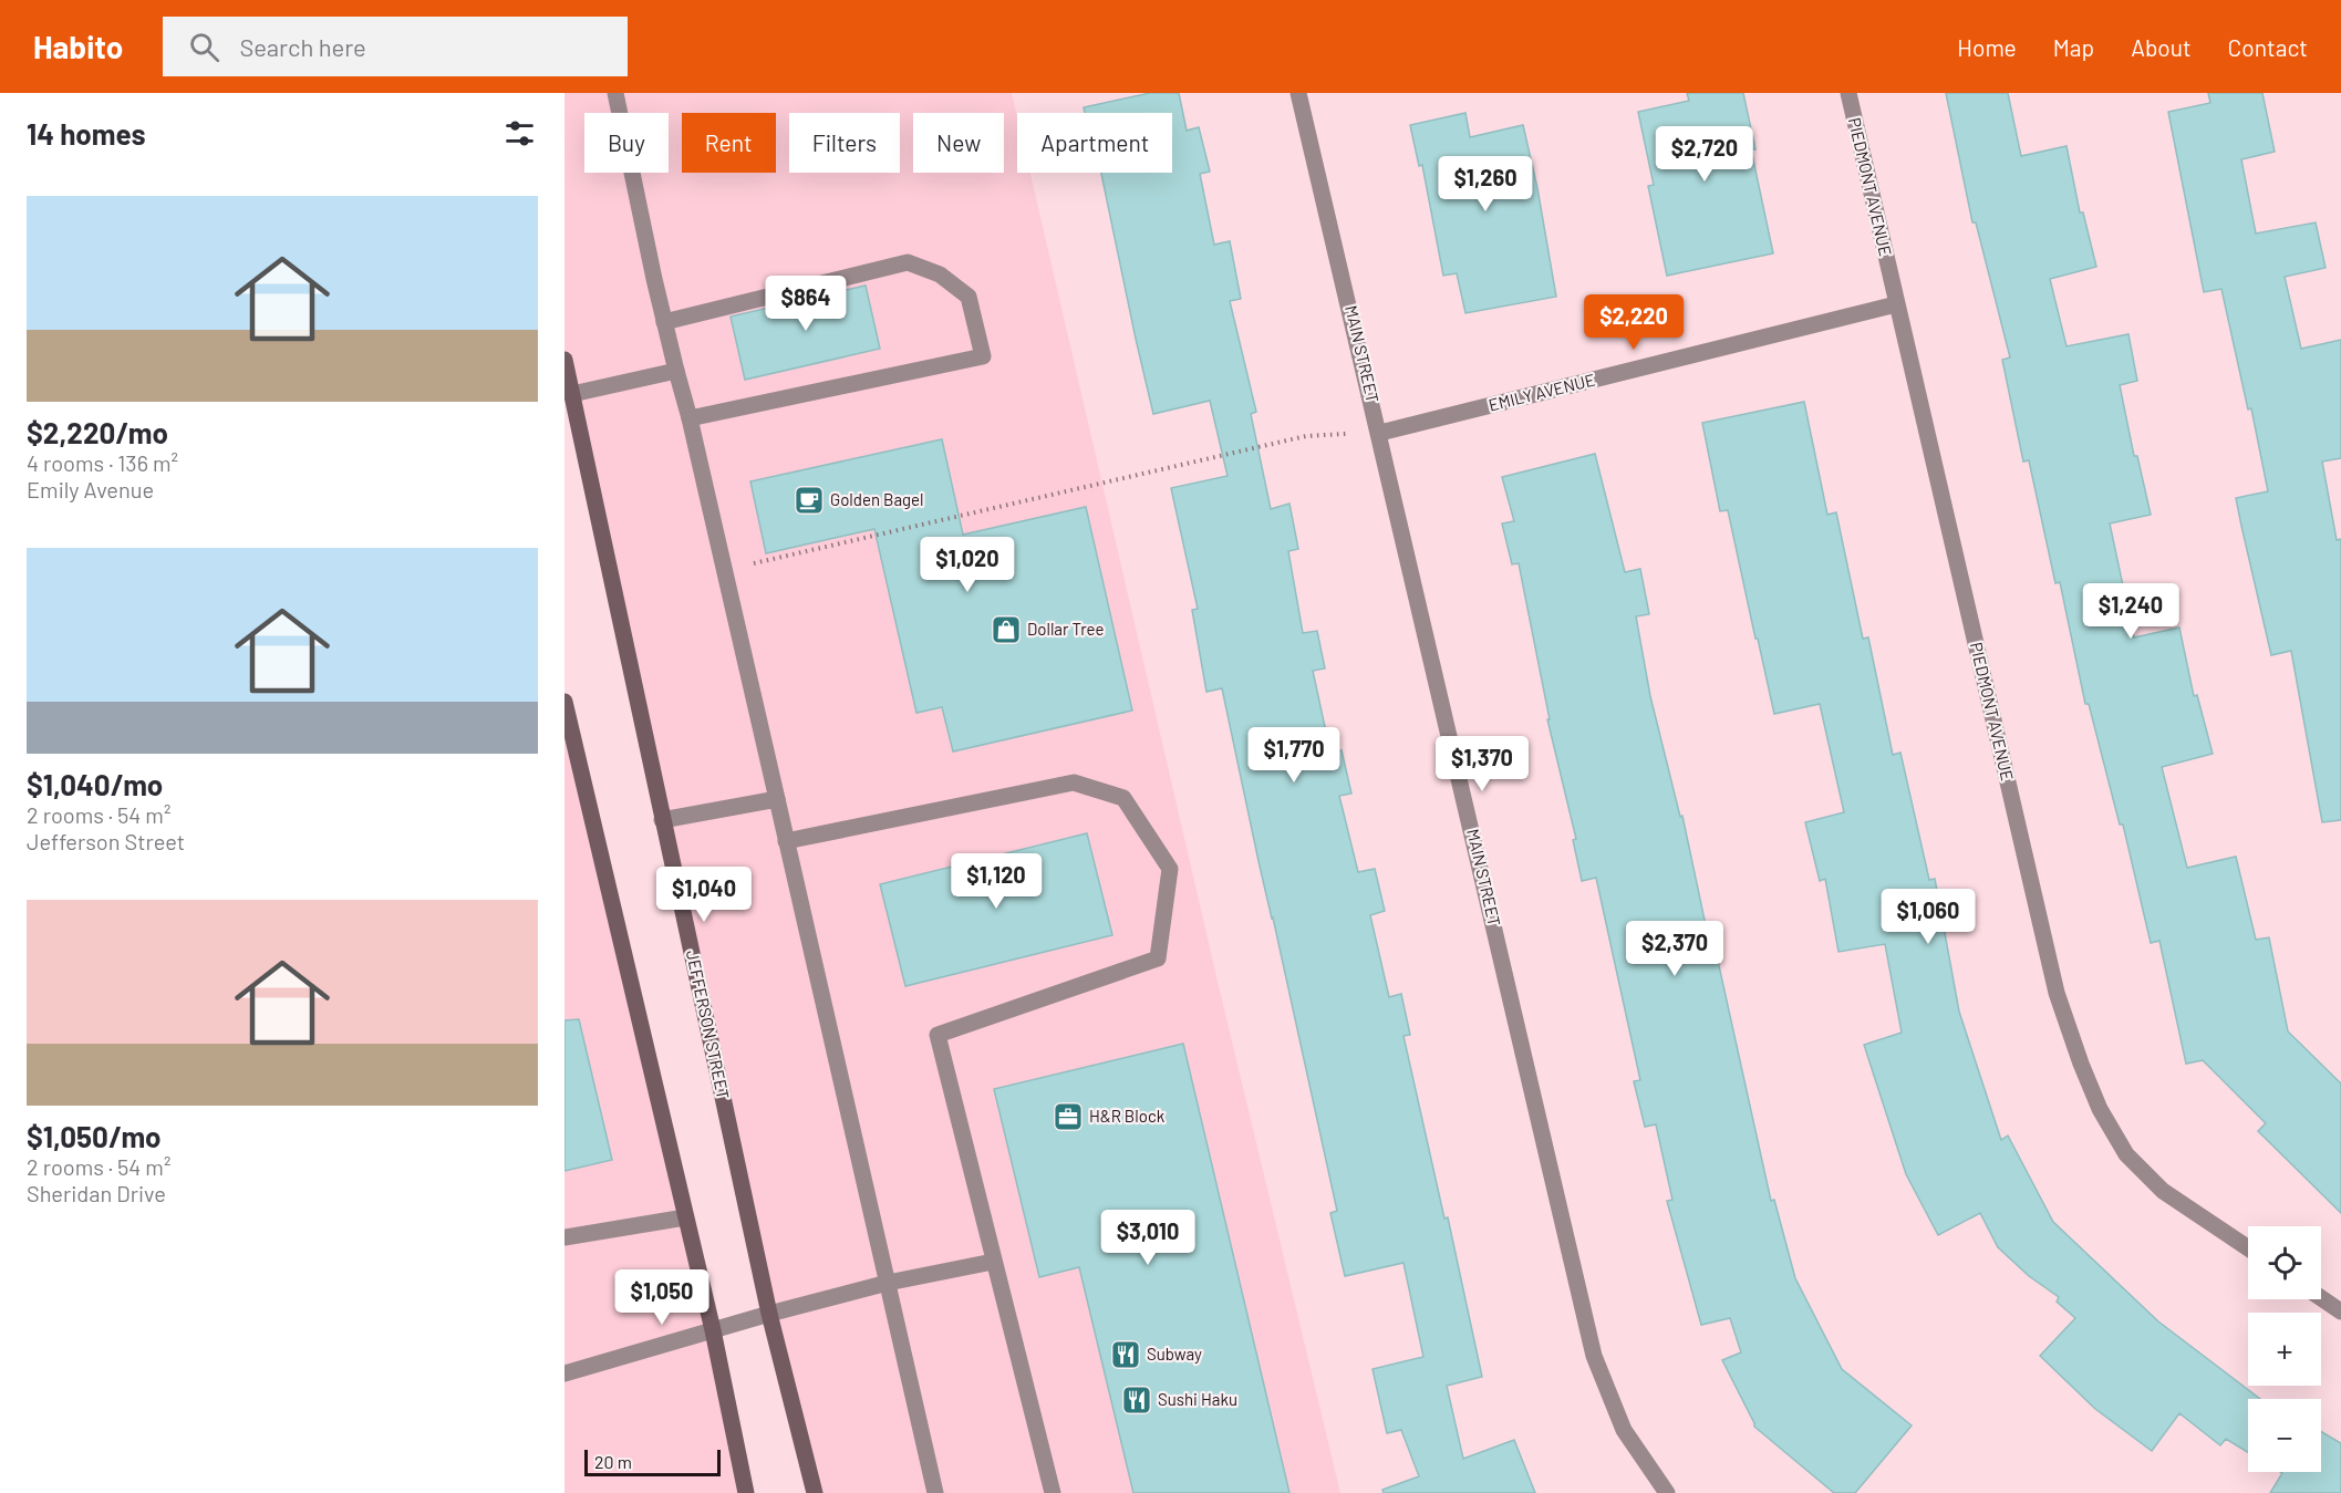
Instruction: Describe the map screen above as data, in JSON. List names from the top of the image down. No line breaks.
{"streets":{"main road":["JEFFERSON STREET"],"street":["PIEDMONT AVENUE","MAIN STREET","EMILY AVENUE"]},"crossings":[["PIEDMONT AVENUE","EMILY AVENUE"],["MAIN STREET","EMILY AVENUE"]],"places":{"cafe":["Golden Bagel"],"shop":["Dollar Tree"],"office":["H&R Block"],"restaurant":["Subway","Sushi Haku"]},"scale_bar":"20 m","page":{"header":"Habito","search":"Search here","nav":["Home","Map","About","Contact"],"heading":"14 homes","chip":["Buy","Rent","Filters","New","Apartment"],"price":["$2,720","$1,260","$864","$2,220","$1,020","$1,240","$1,770","$1,370","$1,120","$1,040","$1,060","$2,370","$3,010","$1,050"],"list":[{"name":"$2,220/mo","note":"4 rooms · 136 m² · Emily Avenue"},{"name":"$1,040/mo","note":"2 rooms · 54 m² · Jefferson Street"},{"name":"$1,050/mo","note":"2 rooms · 54 m² · Sheridan Drive"}],"map_buttons":["+","−"],"scale":"20 m"}}
